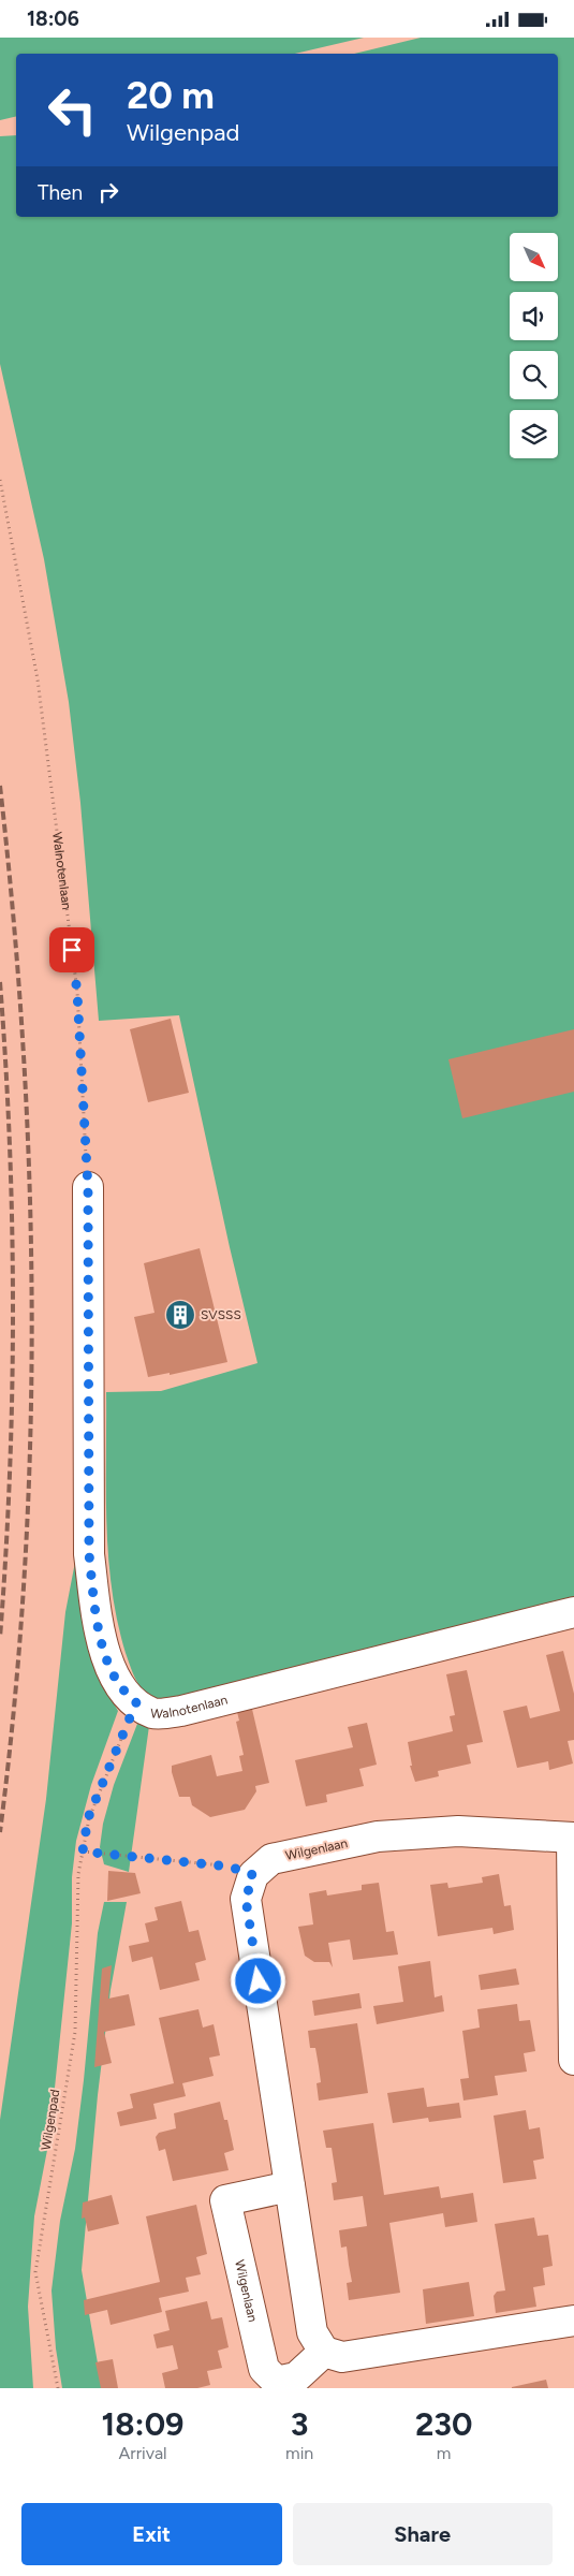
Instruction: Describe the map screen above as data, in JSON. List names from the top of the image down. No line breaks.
{"streets":{"street":["Walnotenlaan","Wilgenlaan"],"path":["Wilgenpad"]},"crossings":[["Walnotenlaan","Wilgenpad"]],"places":{"building":["SVSSS"]},"north":"bottom right","page":{"status":"18:06","turn":["20 m","Wilgenpad"],"then":"Then","eta":["18:09","Arrival","3","min","230","m"],"buttons":["Exit","Share"]}}
